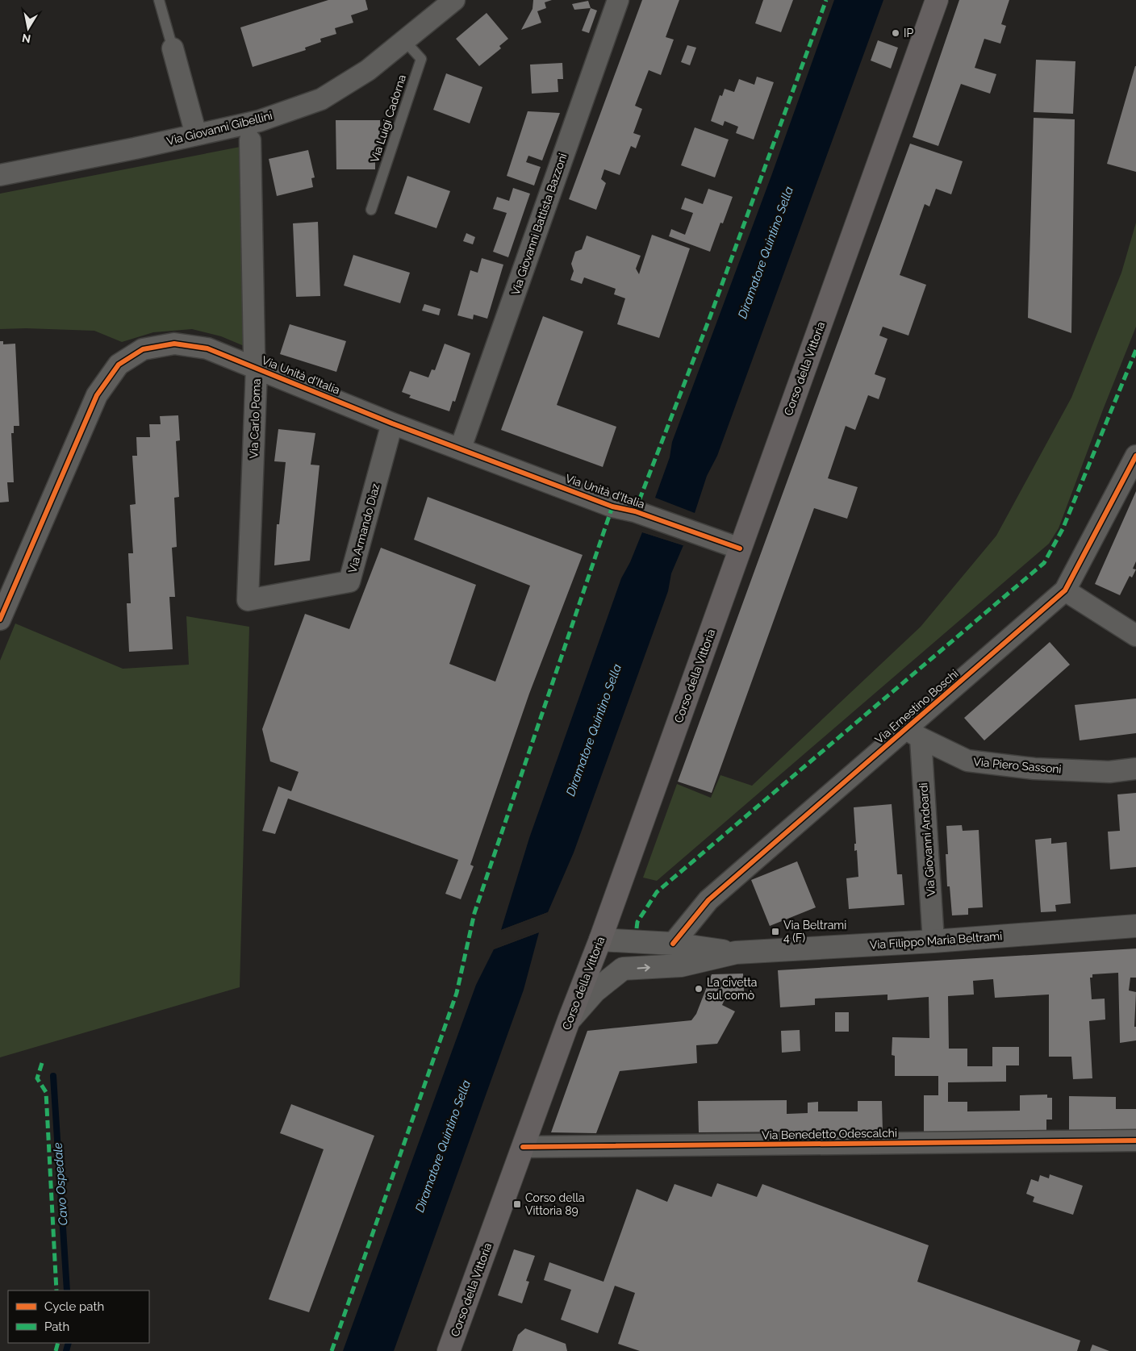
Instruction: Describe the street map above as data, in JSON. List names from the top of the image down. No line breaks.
{"streets":{"main road":["Corso della Vittoria"],"street":["Via Giovanni Gibellini","Via Giovanni Battista Bazzoni","Via Unità d'Italia","Via Carlo Poma","Via Armando Diaz","Via Ernestino Boschi","Via Piero Sassoni","Via Giovanni Andoardi","Via Filippo Maria Beltrami","Via Benedetto Odescalchi"],"lane":["Via Luigi Cadorna"]},"crossings":[["Via Luigi Cadorna","Via Giovanni Gibellini"],["Via Giovanni Battista Bazzoni","Via Unità d'Italia"],["Corso della Vittoria","Via Unità d'Italia"],["Corso della Vittoria","Via Filippo Maria Beltrami"],["Corso della Vittoria","Via Benedetto Odescalchi"],["Via Unità d'Italia","Via Carlo Poma"],["Via Unità d'Italia","Via Armando Diaz"],["Via Carlo Poma","Via Armando Diaz"],["Via Ernestino Boschi","Via Piero Sassoni"],["Via Ernestino Boschi","Via Giovanni Andoardi"],["Via Ernestino Boschi","Via Filippo Maria Beltrami"],["Via Piero Sassoni","Via Giovanni Andoardi"],["Via Giovanni Andoardi","Via Filippo Maria Beltrami"]],"water":["Diramatore Quintino Sella","Cavo Ospedale"],"places":{"other":["IP","La civetta sul comò"],"transit":["Via Beltrami 4 (F)","Corso della Vittoria 89"]},"legend":["Cycle path","Path"],"north":"bottom"}
